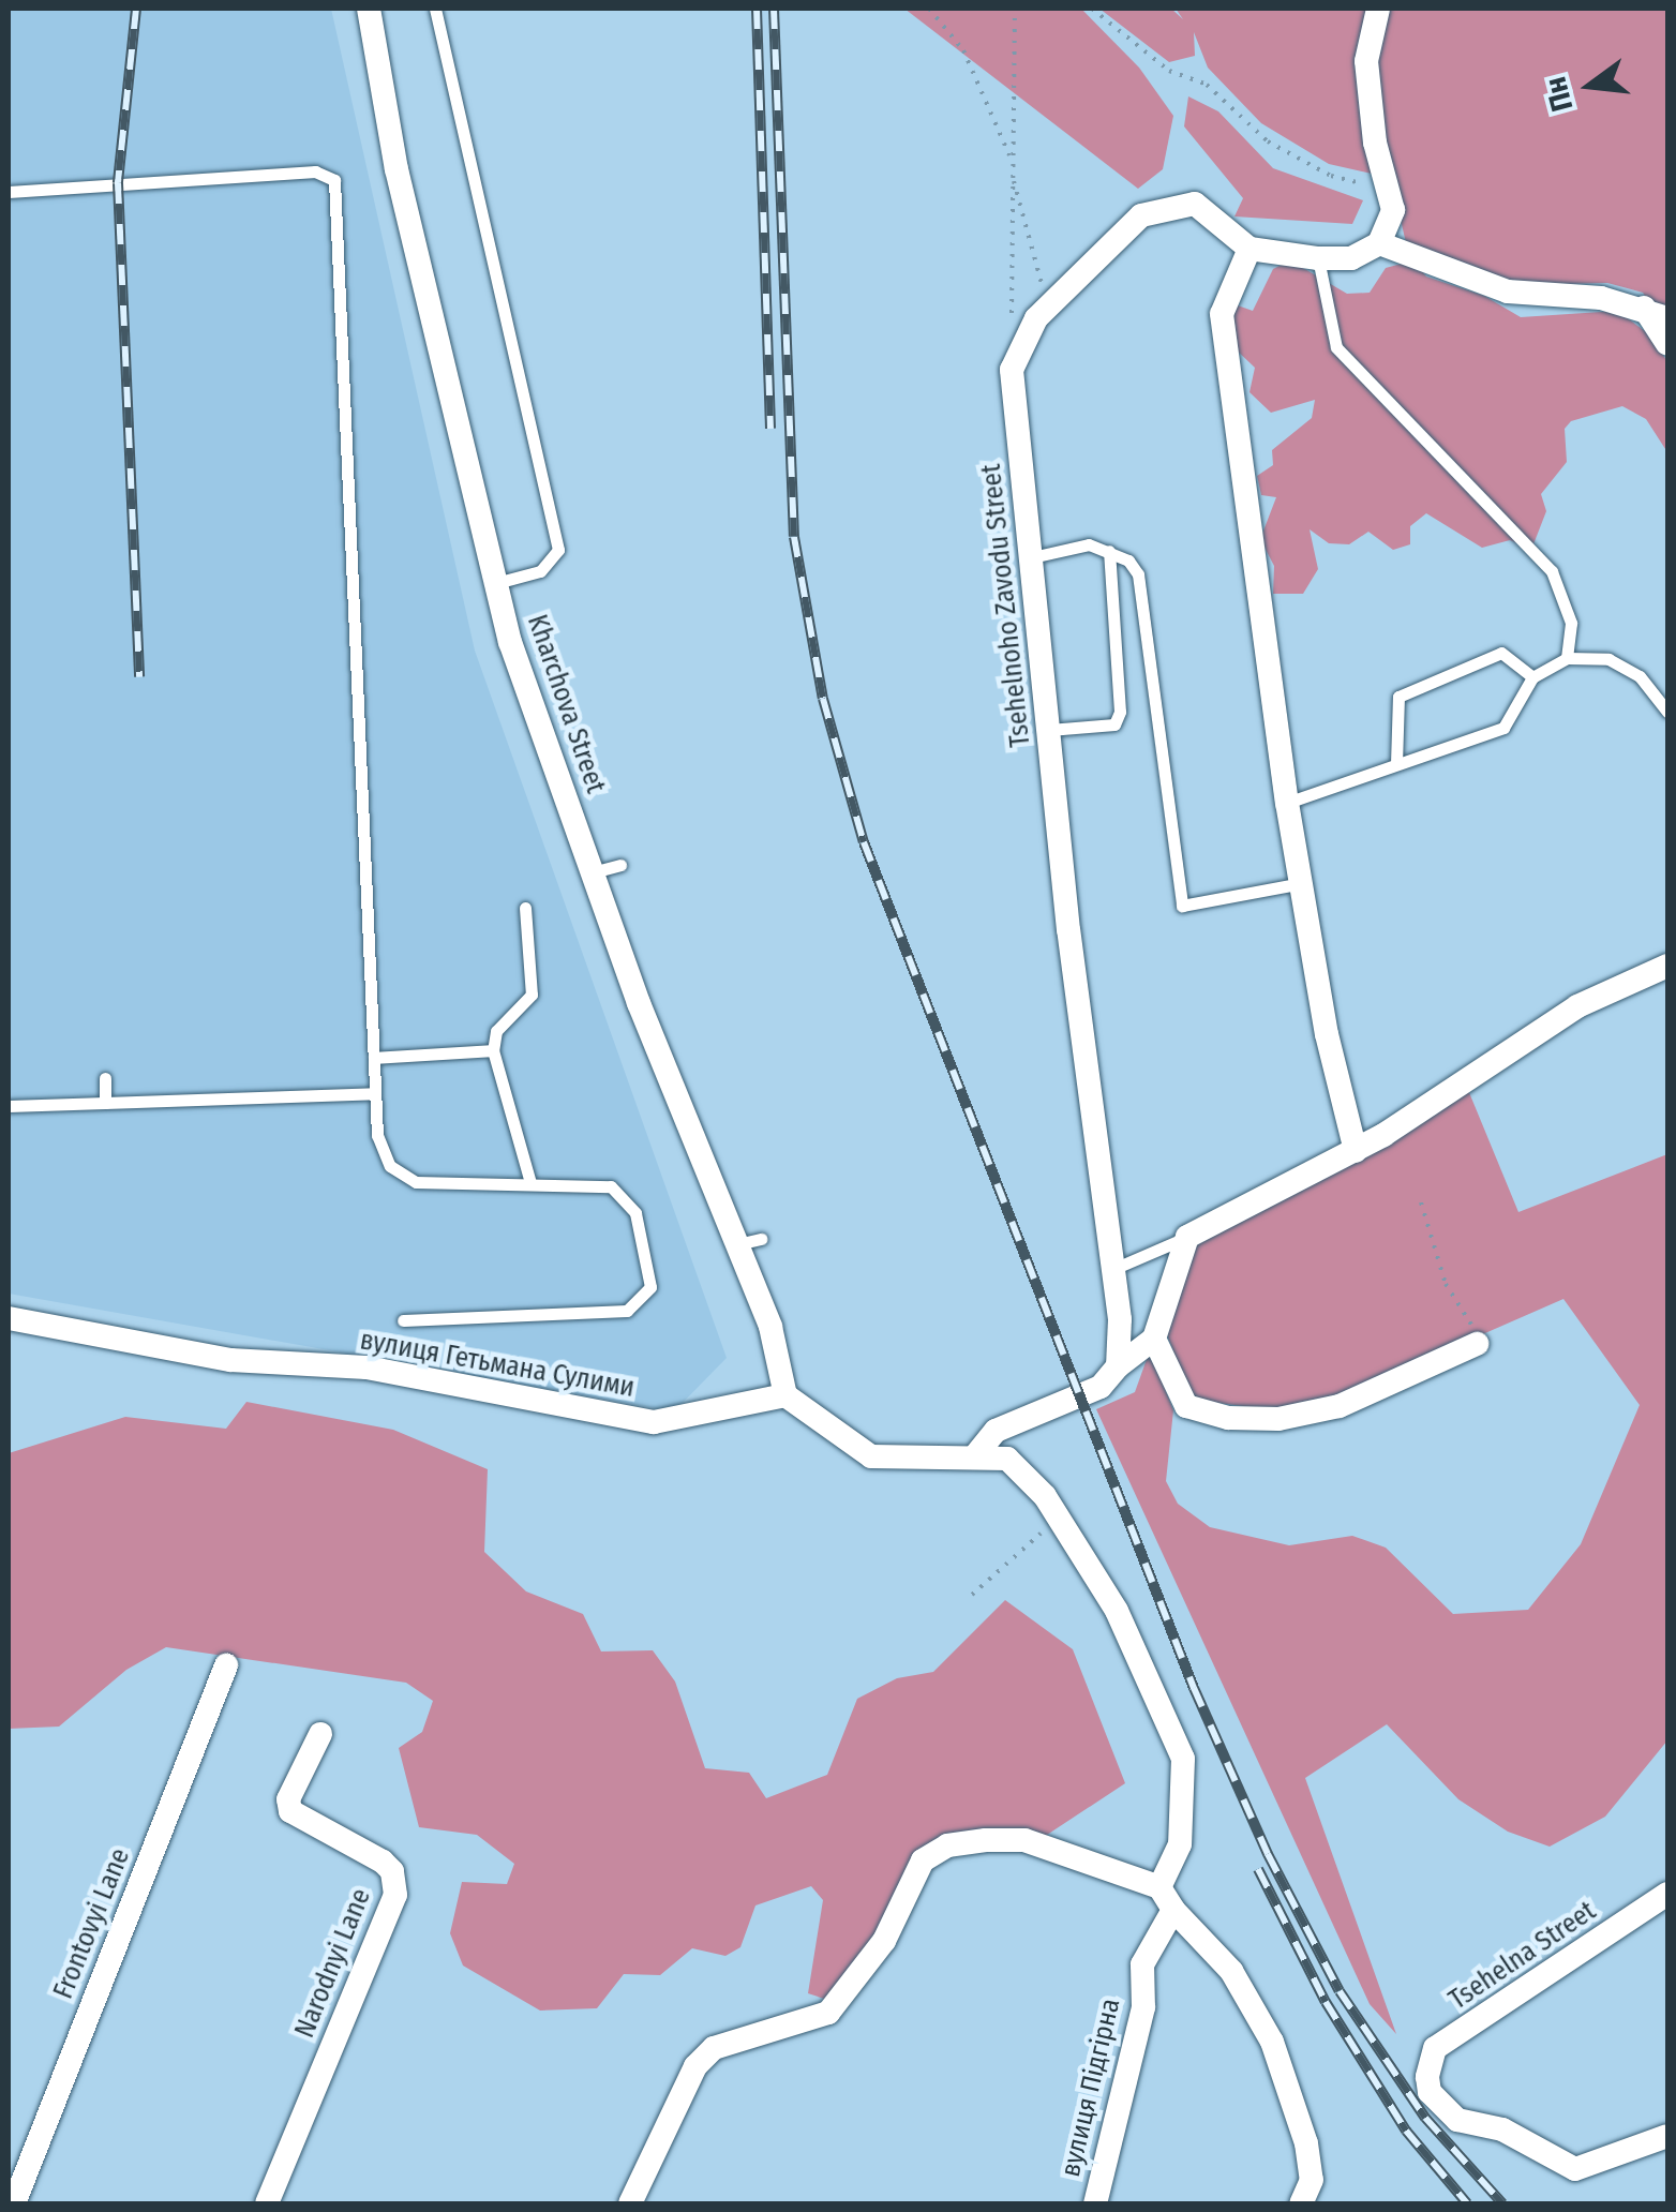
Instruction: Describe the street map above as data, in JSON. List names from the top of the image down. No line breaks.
{"streets":{"street":["Tsehelnoho Zavodu Street","Kharchova Street","вулиця Гетьмана Сулими","Frontovyi Lane","Tsehelna Street","Narodnyi Lane","вулиця Підгірна"]},"crossings":[["Kharchova Street","вулиця Гетьмана Сулими"]],"north":"left"}
